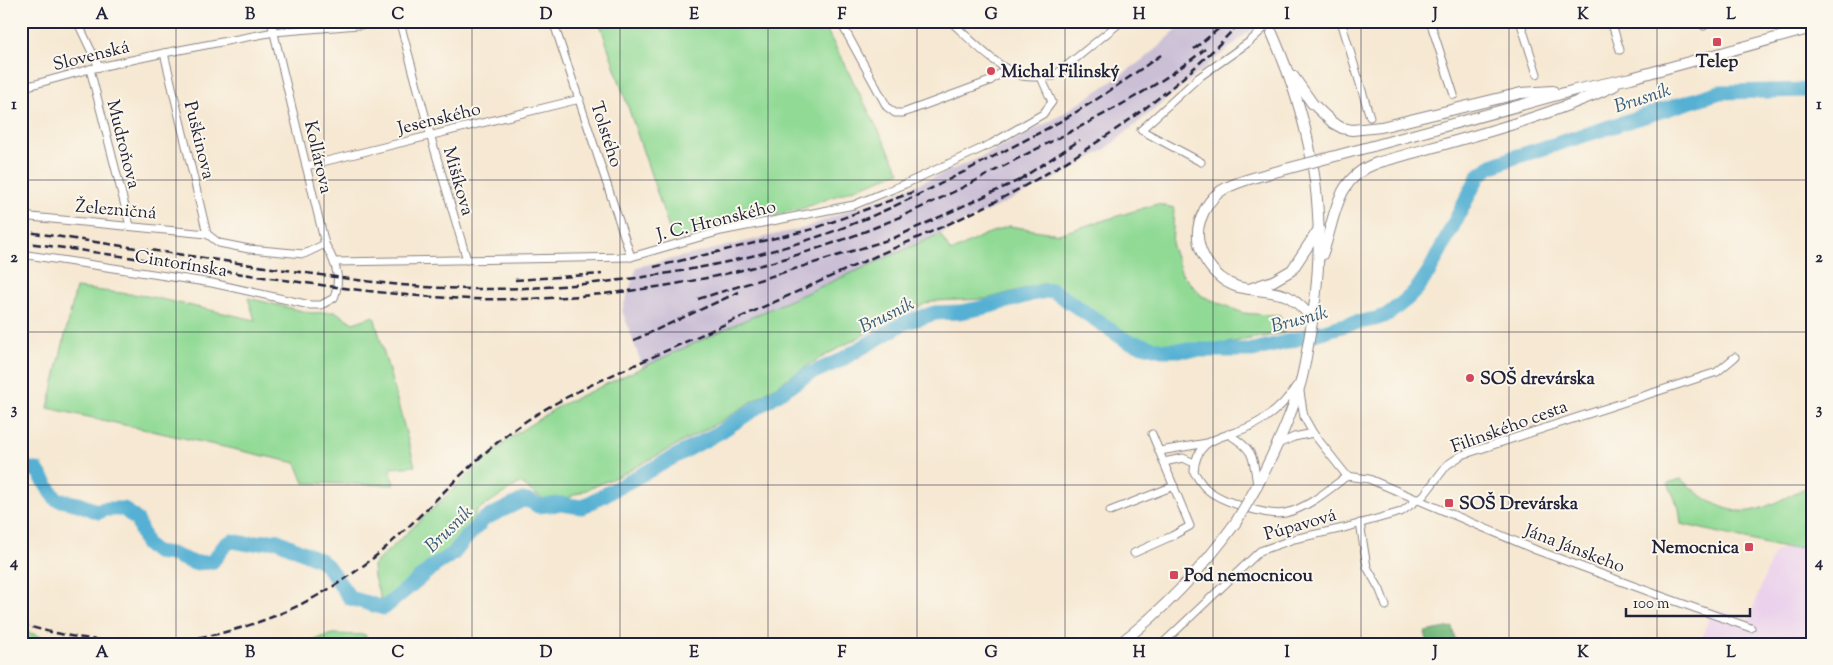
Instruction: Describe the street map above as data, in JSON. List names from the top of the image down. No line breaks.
{"streets":{"street":["Slovenská","Jesenského","Tolstého","Puškinova","Mudroňova","Kollárova","Mišíkova","Železničná","J. C. Hronského","Cintorínska","Filinského cesta","Púpavová","Jána Jánskeho"]},"crossings":[["Slovenská","Puškinova"],["Slovenská","Mudroňova"],["Slovenská","Kollárova"],["Slovenská","Mišíkova"],["Jesenského","Tolstého"],["Jesenského","Kollárova"],["Jesenského","Mišíkova"],["Tolstého","J. C. Hronského"],["Puškinova","Železničná"],["Mudroňova","Železničná"],["Kollárova","J. C. Hronského"],["Kollárova","Cintorínska"],["Mišíkova","J. C. Hronského"],["Filinského cesta","Púpavová"],["Filinského cesta","Jána Jánskeho"],["Púpavová","Jána Jánskeho"]],"water":["Brusník"],"places":{"transit":["Telep","SOŠ Drevárska","Nemocnica","Pod nemocnicou"],"other":["Michal Filinský","SOŠ drevárska"]},"scale_bar":"100 m","grid":{"columns":["A","B","C","D","E","F","G","H","I","J","K","L"],"rows":["1","2","3","4"]}}
